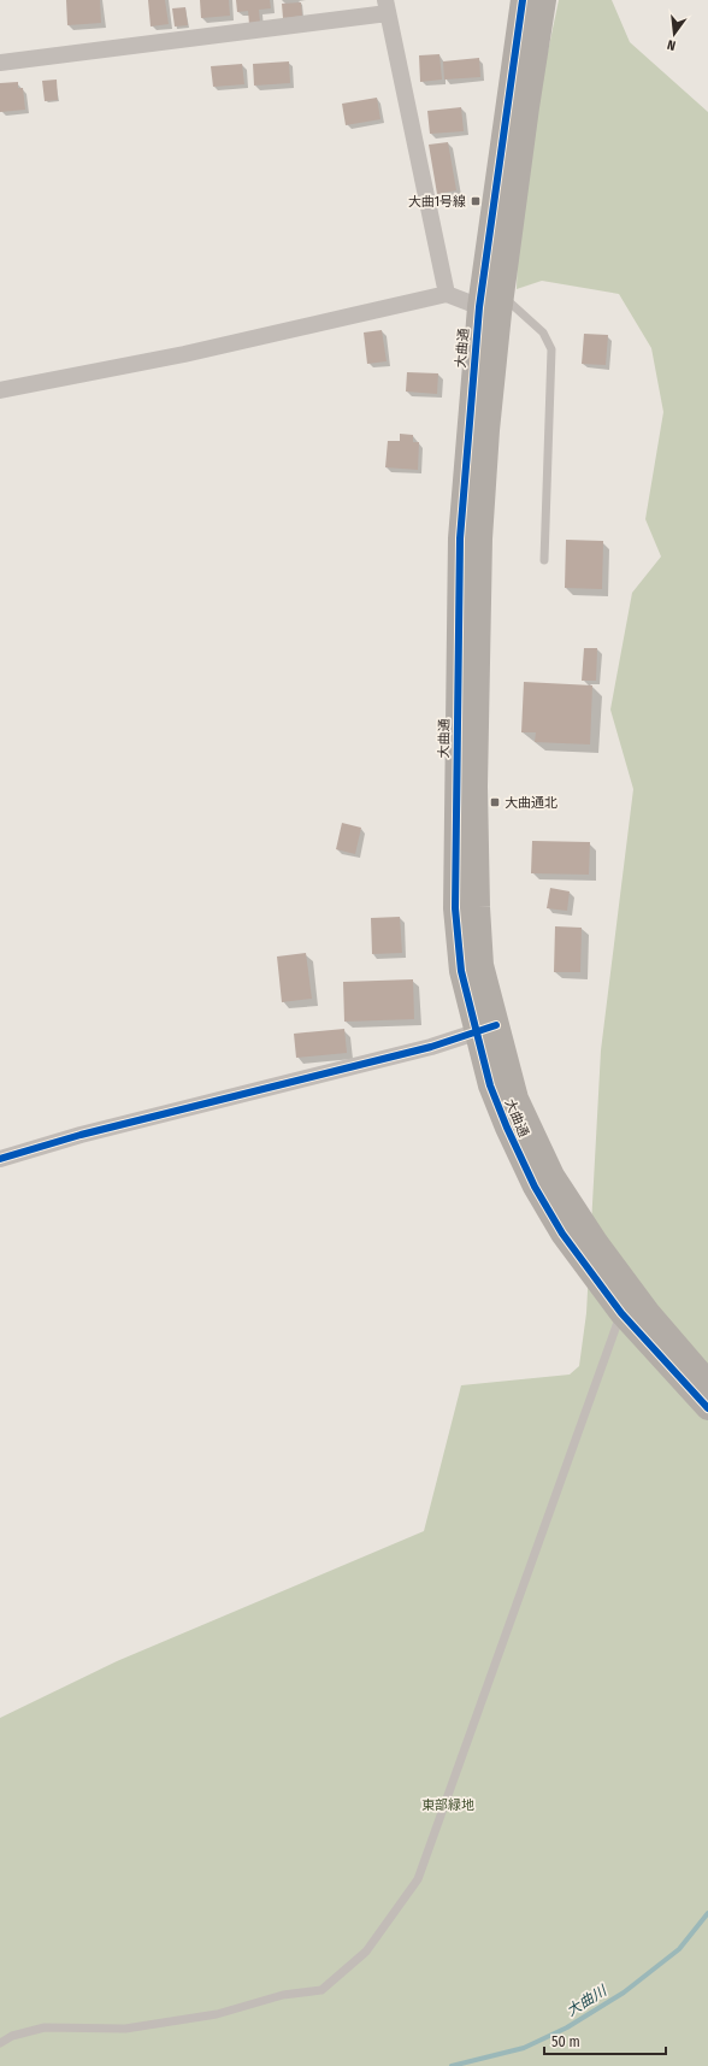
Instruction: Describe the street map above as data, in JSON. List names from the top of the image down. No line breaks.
{"streets":{"street":["大曲通"]},"water":["大曲川"],"parks":["東部緑地"],"places":{"transit":["大曲1号線","大曲通北"]},"scale_bar":"50 m","north":"bottom"}
